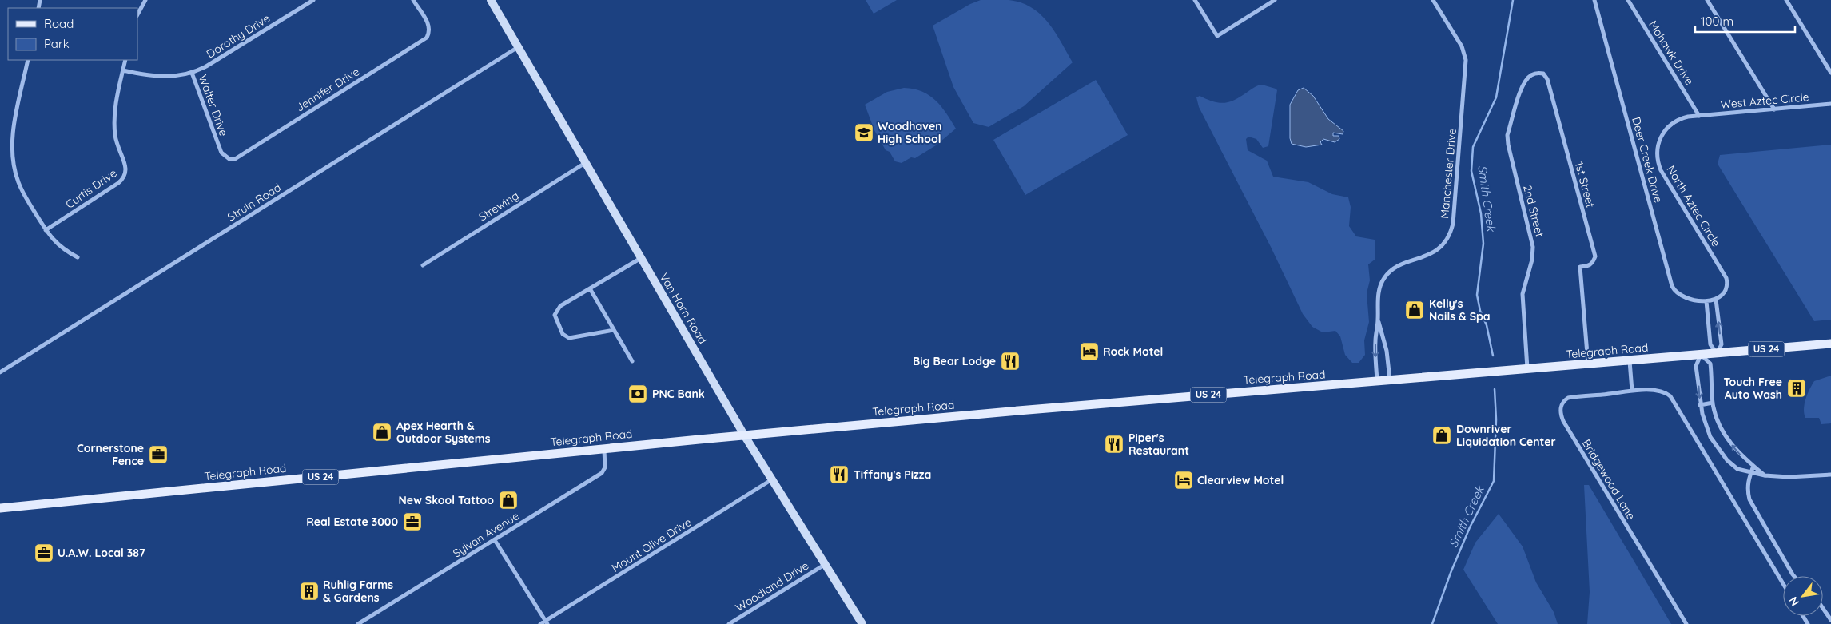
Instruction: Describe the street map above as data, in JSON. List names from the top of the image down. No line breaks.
{"streets":{"main road":["Van Horn Road","US 24","Telegraph Road"],"street":["Dorothy Drive","Mohawk Drive","Jennifer Drive","West Aztec Circle","Walter Drive","Deer Creek Drive","Manchester Drive","1st Street","Curtis Drive","Struin Road","Strewing","North Aztec Circle","2nd Street","Bridgewood Lane","Sylvan Avenue","Mount Olive Drive","Woodland Drive"]},"crossings":[["Dorothy Drive","Walter Drive"],["Mohawk Drive","West Aztec Circle"],["Mohawk Drive","North Aztec Circle"],["Jennifer Drive","Walter Drive"],["West Aztec Circle","North Aztec Circle"],["Walter Drive","Curtis Drive"],["Deer Creek Drive","North Aztec Circle"],["Manchester Drive","Telegraph Road"],["1st Street","2nd Street"],["1st Street","Telegraph Road"],["Struin Road","Van Horn Road"],["Strewing","Van Horn Road"],["2nd Street","Telegraph Road"],["Van Horn Road","Telegraph Road"],["Van Horn Road","Mount Olive Drive"],["Van Horn Road","Woodland Drive"],["Telegraph Road","Sylvan Avenue"]],"water":["Smith Creek"],"places":{"school or university":["Woodhaven High School"],"shop":["Kelly's Nails & Spa","Apex Hearth & Outdoor Systems","Downriver Liquidation Center","New Skool Tattoo"],"hotel":["Rock Motel","Clearview Motel"],"restaurant":["Big Bear Lodge","Piper's Restaurant","Tiffany's Pizza"],"building":["Touch Free Auto Wash","Ruhlig Farms & Gardens"],"bank":["PNC Bank"],"office":["Cornerstone Fence","Real Estate 3000","U.A.W. Local 387"]},"legend":["Road","Park"],"scale_bar":"100 m","north":"bottom left"}
